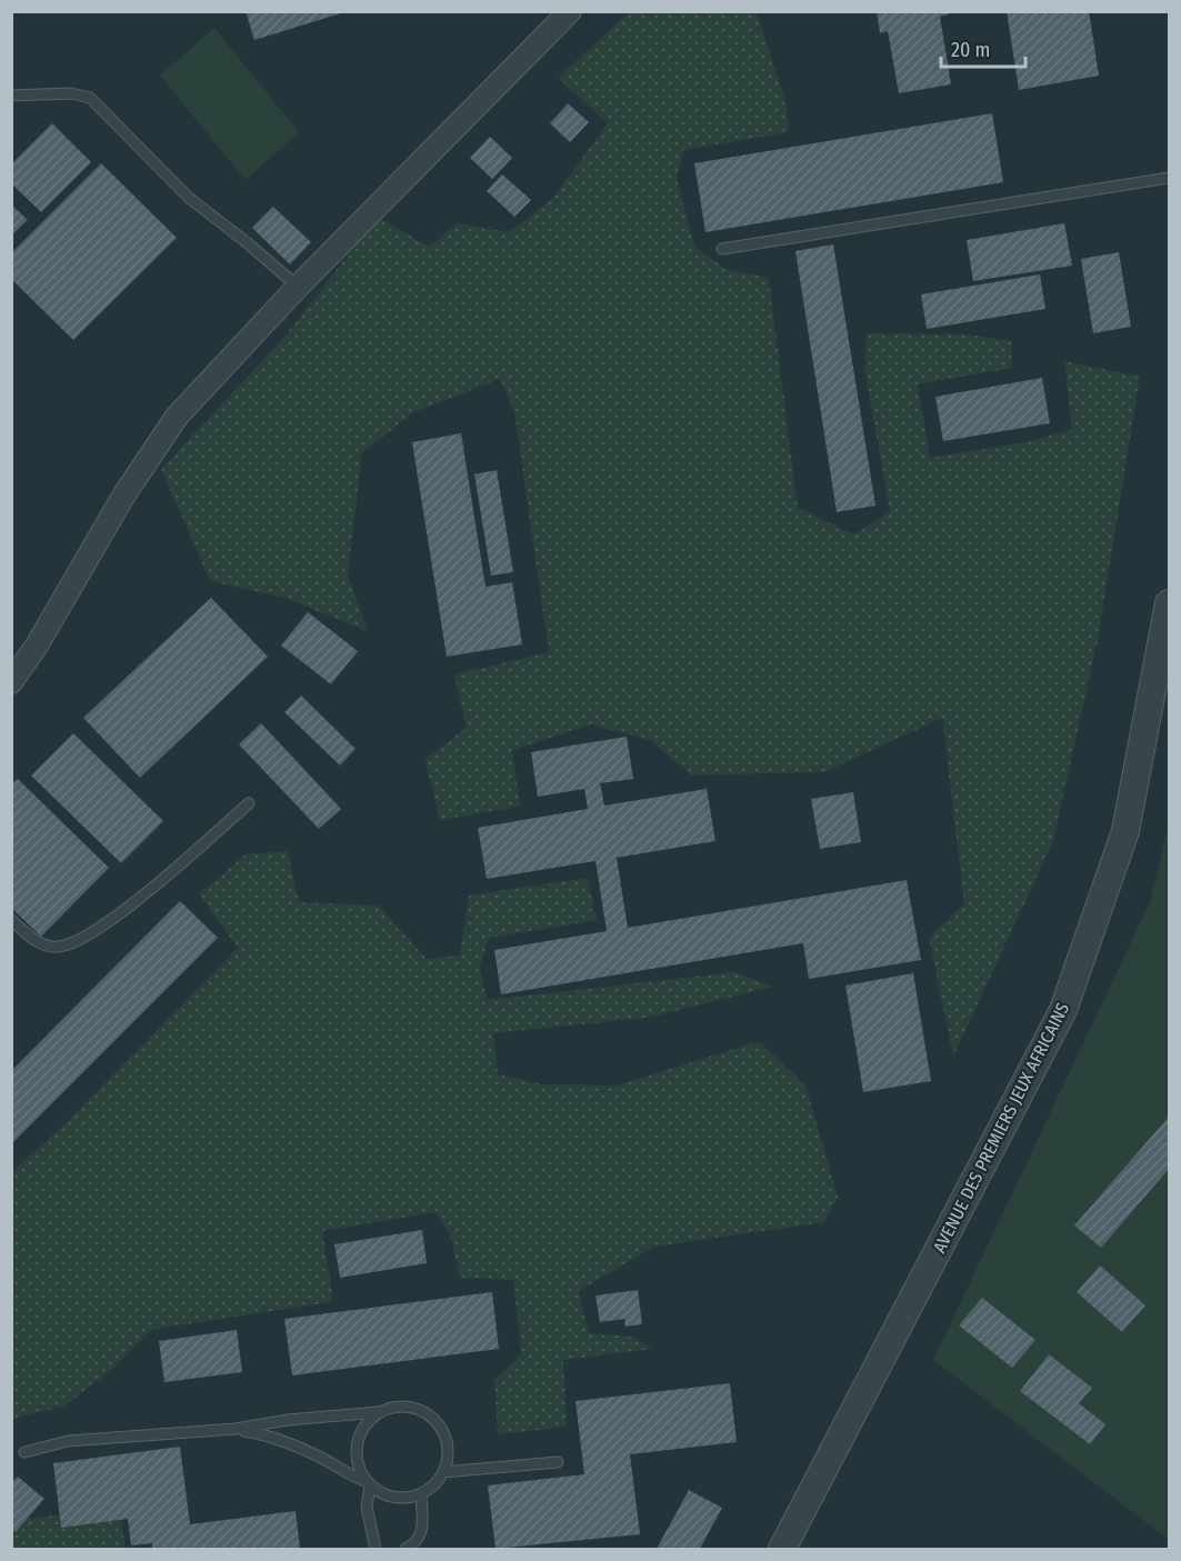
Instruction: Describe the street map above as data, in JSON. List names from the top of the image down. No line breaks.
{"streets":{"street":["AVENUE DES PREMIERS JEUX AFRICAINS"]},"scale_bar":"20 m"}
